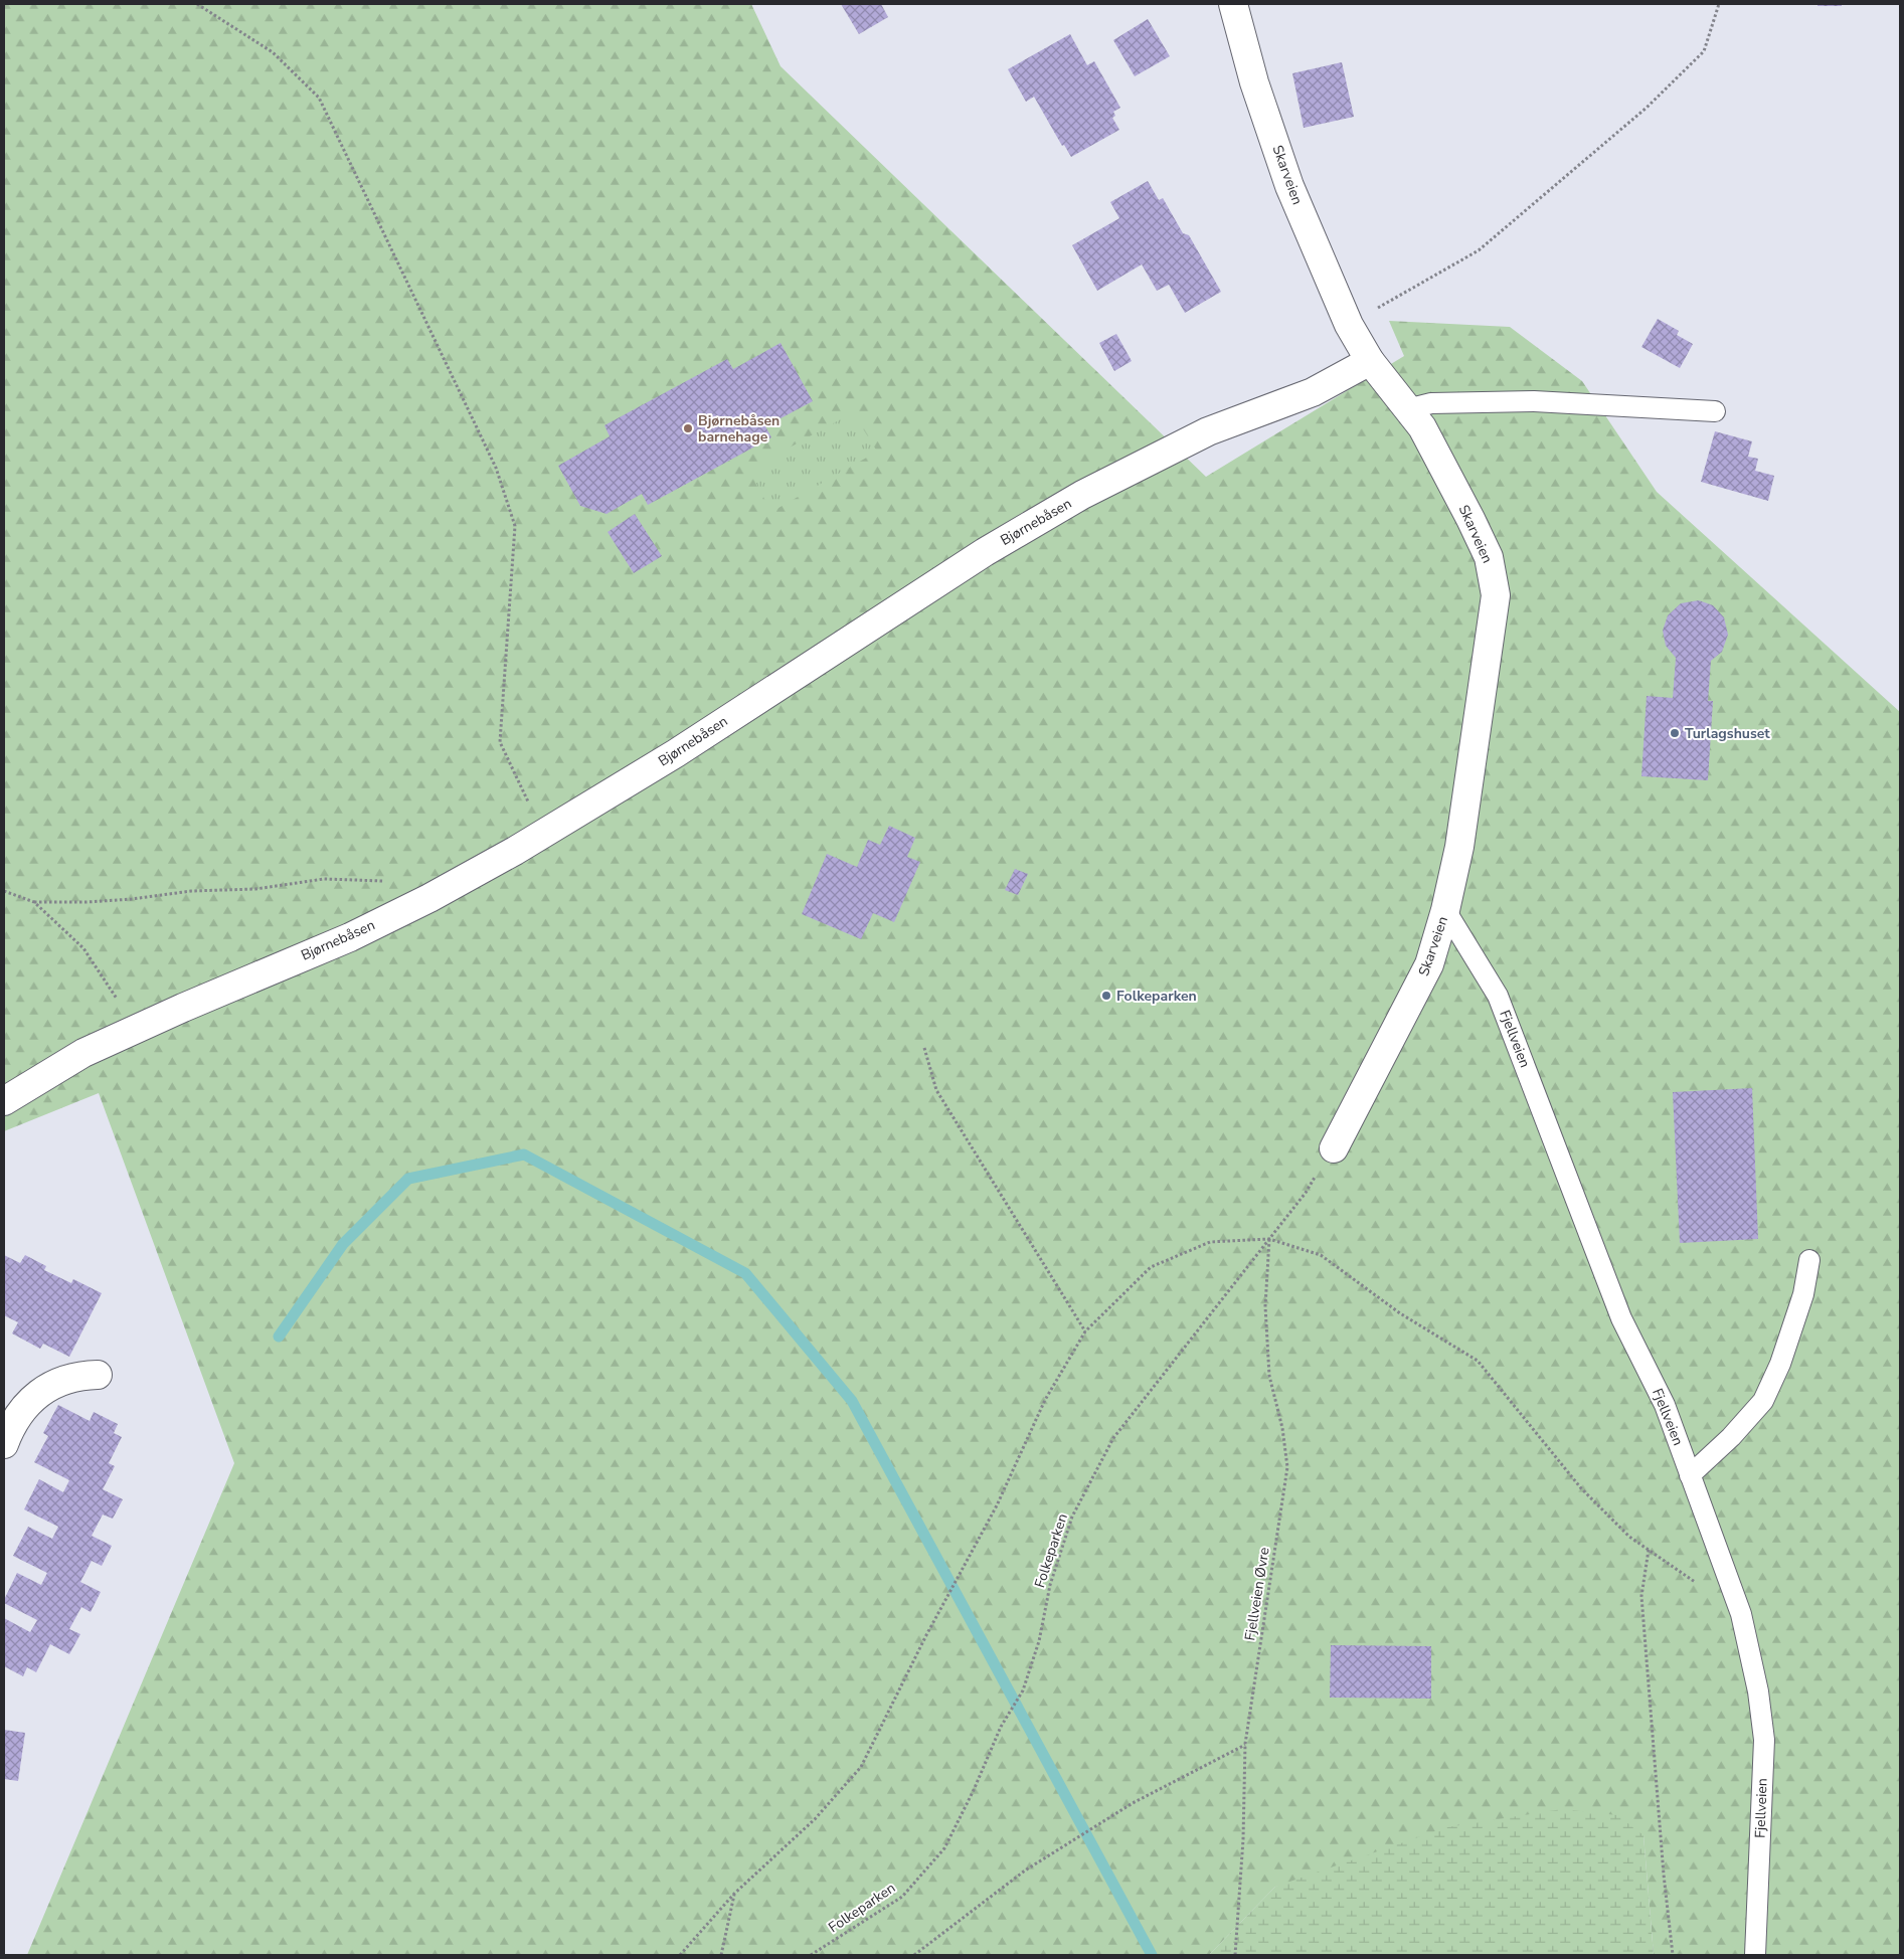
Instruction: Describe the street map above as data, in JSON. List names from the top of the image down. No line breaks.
{"streets":{"street":["Skarveien","Bjørnebåsen"],"lane":["Fjellveien"],"path":["Folkeparken","Fjellveien Øvre"]},"crossings":[["Skarveien","Bjørnebåsen"],["Skarveien","Fjellveien"],["Skarveien","Folkeparken"],["Folkeparken","Fjellveien Øvre"]],"places":["Bjørnebåsen barnehage","Turlagshuset","Folkeparken"]}
